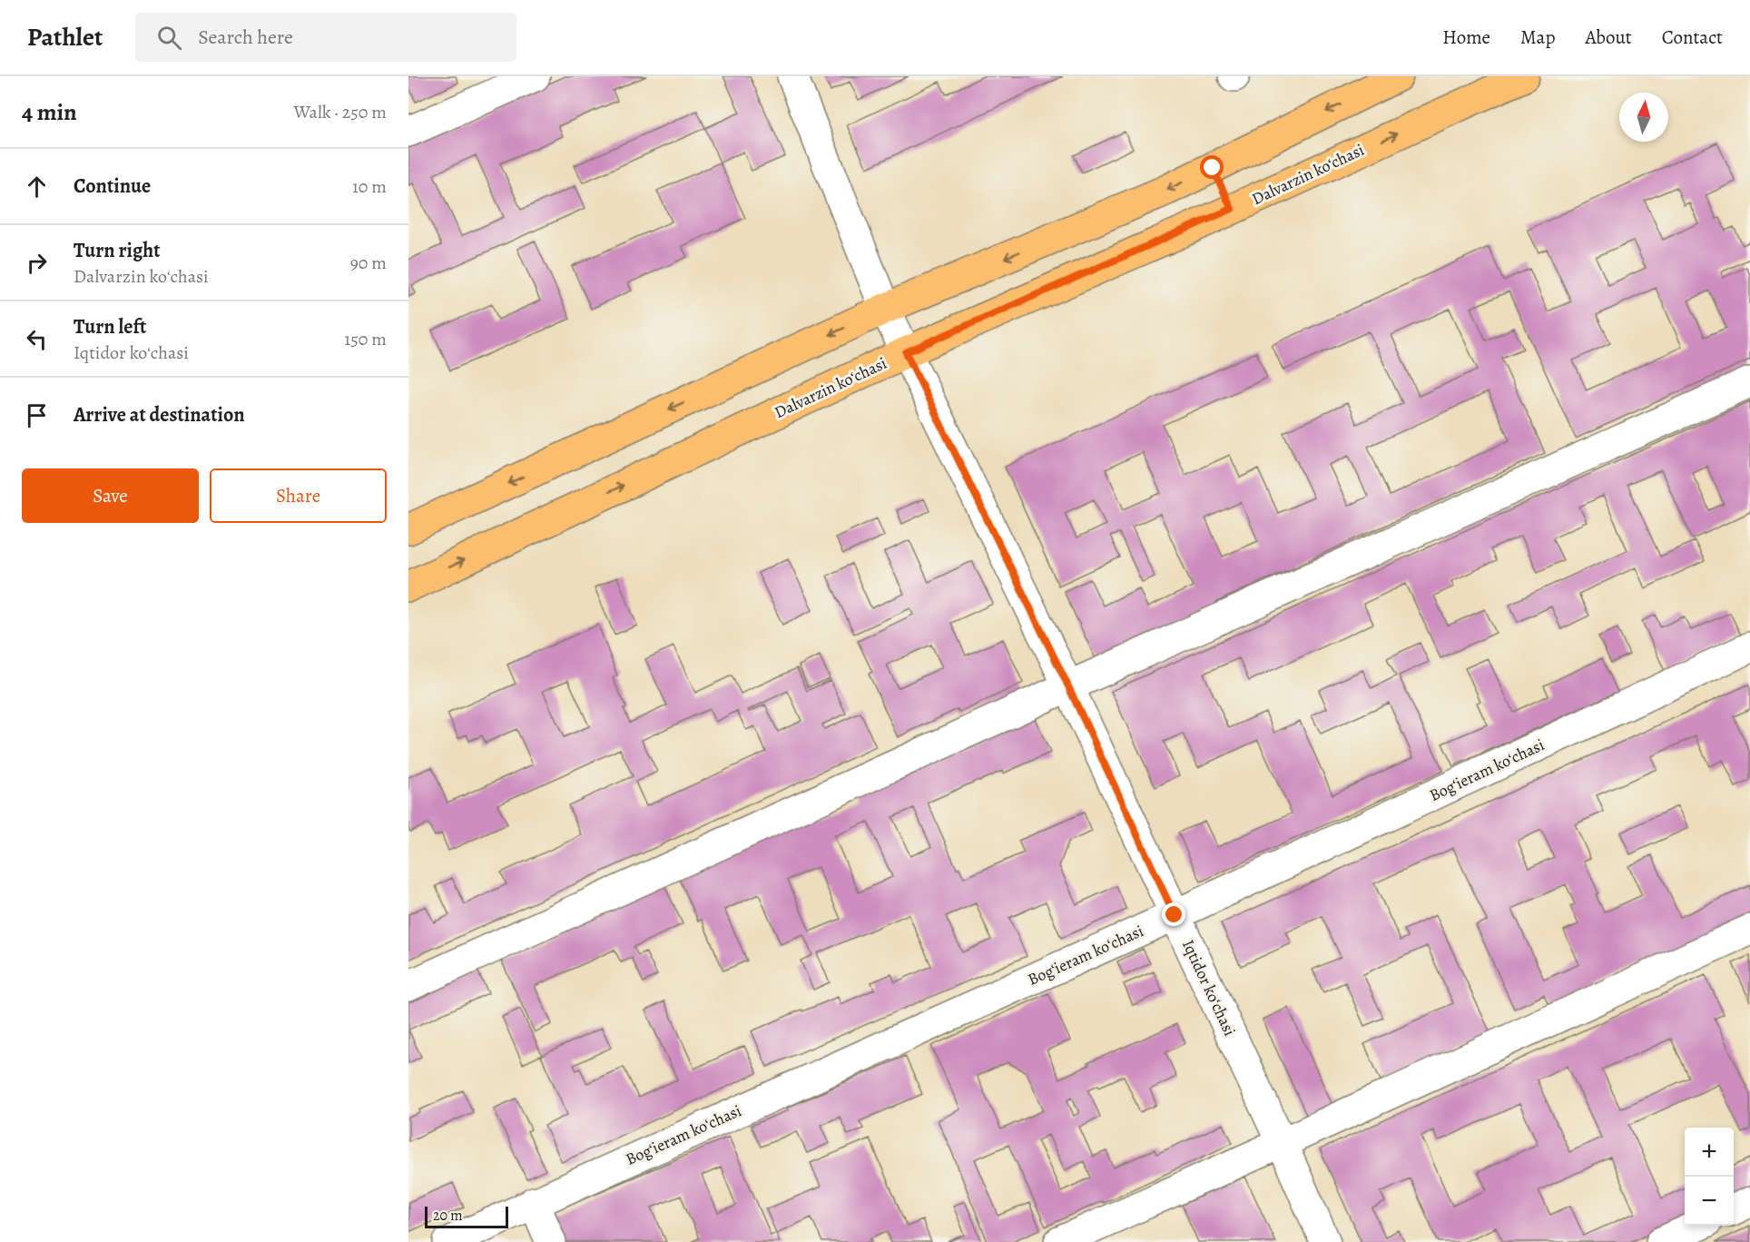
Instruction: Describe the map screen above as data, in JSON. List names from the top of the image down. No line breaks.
{"streets":{"main road":["Dalvarzin koʻchasi"],"street":["Bogʻieram koʻchasi","Iqtidor koʻchasi"]},"crossings":[["Dalvarzin koʻchasi","Iqtidor koʻchasi"],["Bogʻieram koʻchasi","Iqtidor koʻchasi"]],"scale_bar":"20 m","north":"top","page":{"header":"Pathlet","search":"Search here","nav":["Home","Map","About","Contact"],"heading":["4 min","Walk · 250 m"],"list":[["Continue","10 m"],["Turn right","Dalvarzin koʻchasi","90 m"],["Turn left","Iqtidor koʻchasi","150 m"],"Arrive at destination"],"buttons":["Save","Share"],"map_buttons":["+","−"],"scale":"20 m"}}
